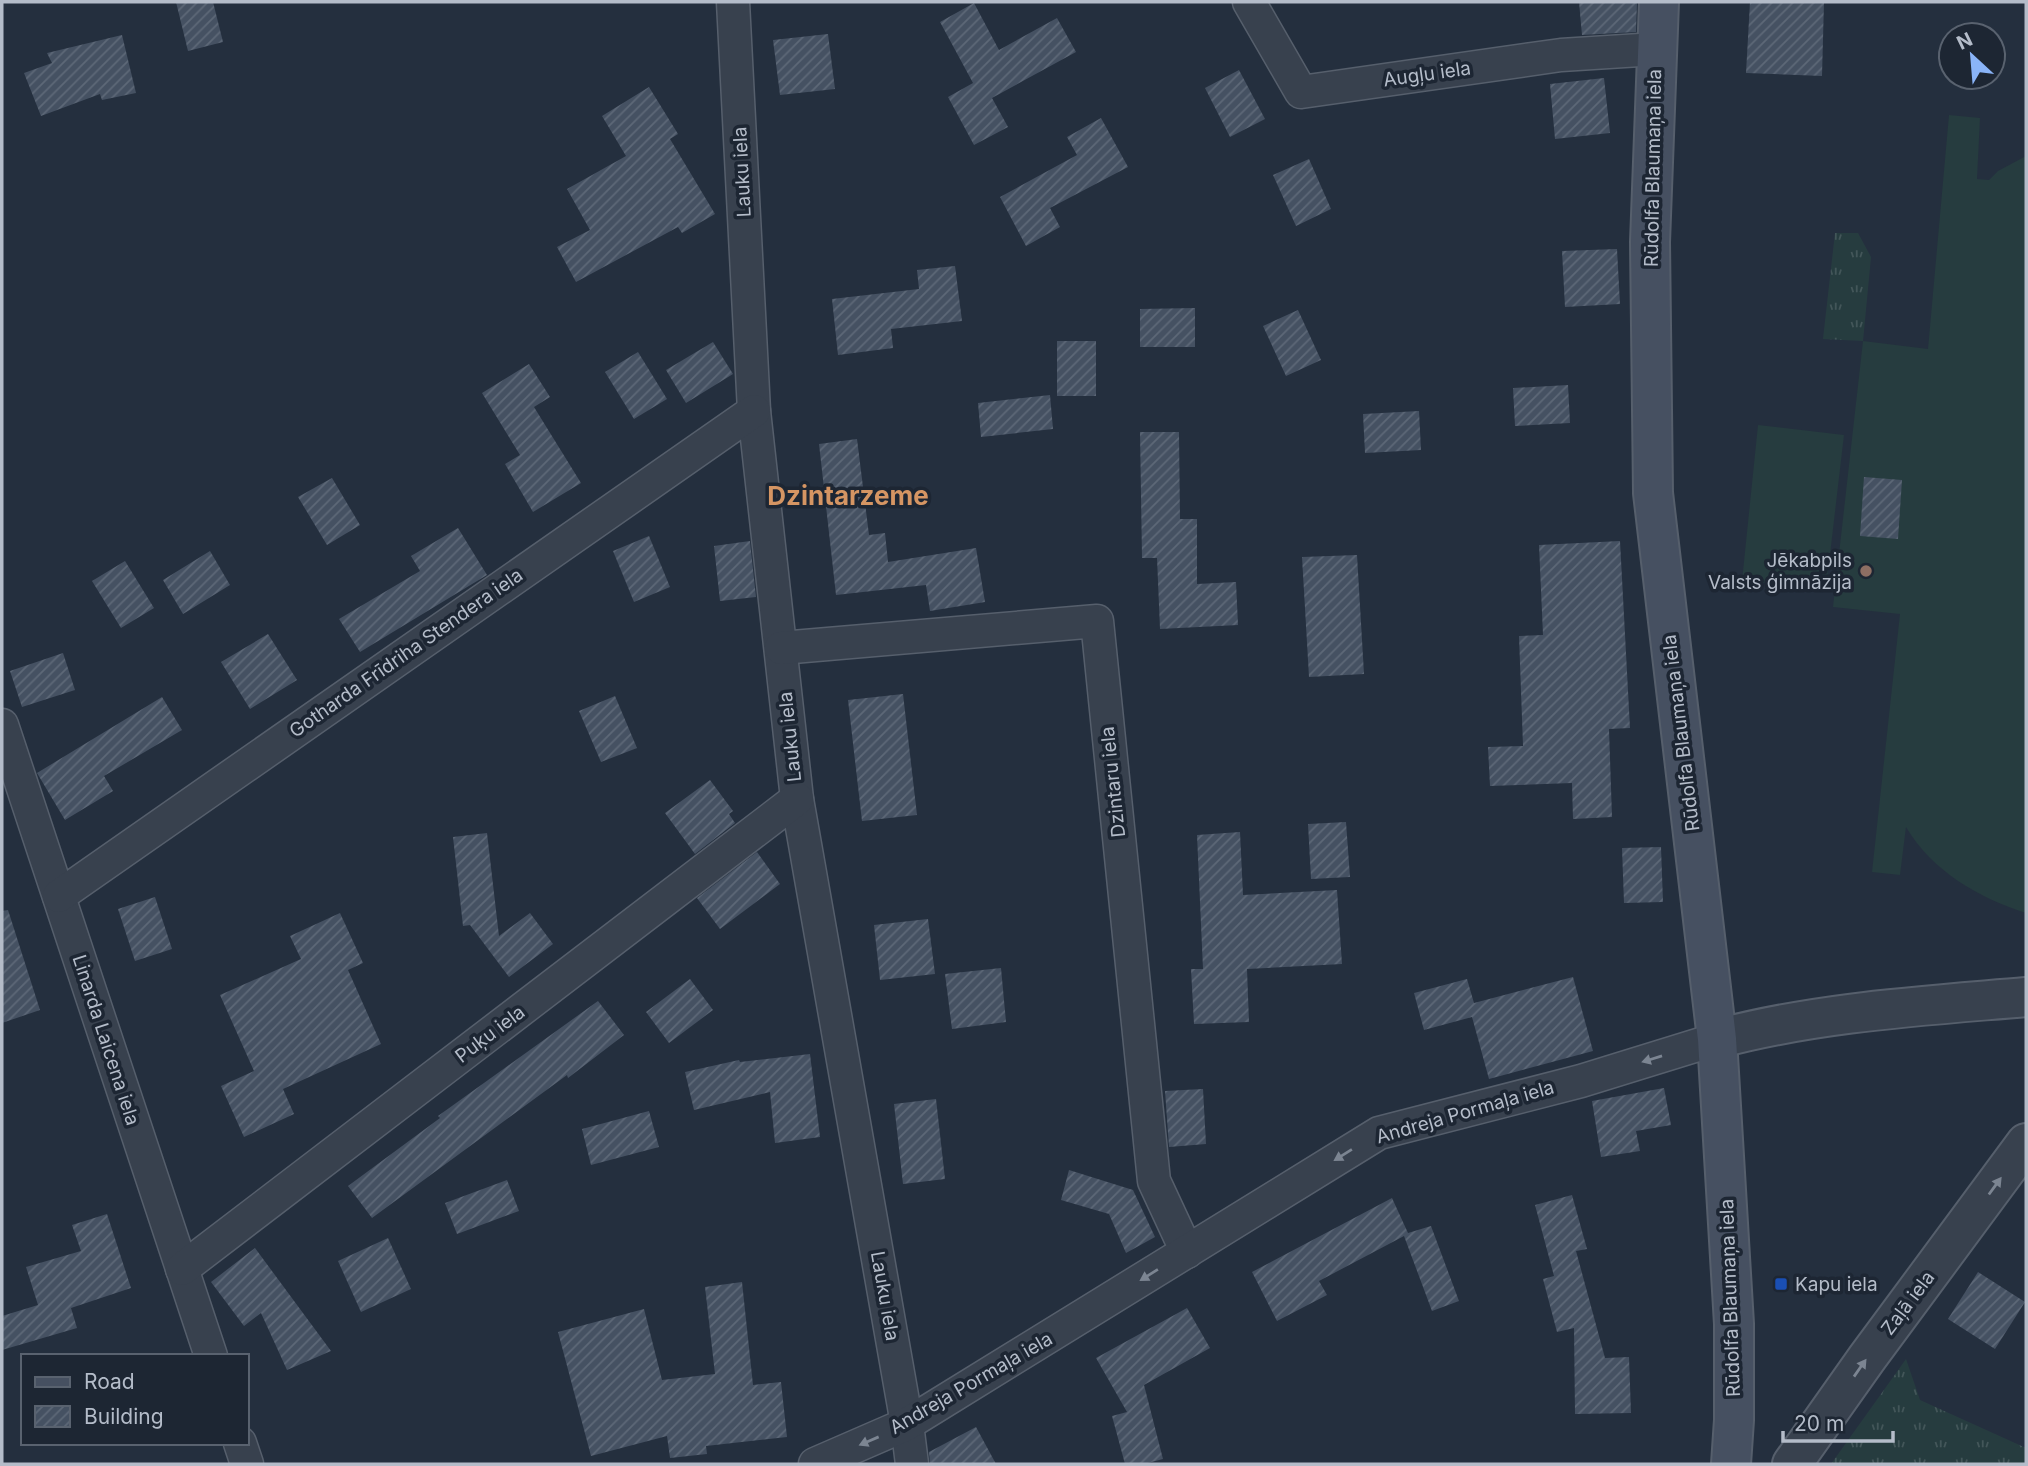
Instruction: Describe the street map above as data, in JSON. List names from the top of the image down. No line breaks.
{"streets":{"main road":["Rūdolfa Blaumaņa iela"],"street":["Augļu iela","Lauku iela","Gotharda Frīdriha Stendera iela","Dzintaru iela","Puķu iela","Linarda Laicena iela","Andreja Pormaļa iela","Zaļā iela"]},"crossings":[["Augļu iela","Rūdolfa Blaumaņa iela"],["Rūdolfa Blaumaņa iela","Andreja Pormaļa iela"],["Lauku iela","Gotharda Frīdriha Stendera iela"],["Lauku iela","Dzintaru iela"],["Lauku iela","Puķu iela"],["Lauku iela","Andreja Pormaļa iela"],["Gotharda Frīdriha Stendera iela","Linarda Laicena iela"],["Dzintaru iela","Andreja Pormaļa iela"],["Puķu iela","Linarda Laicena iela"]],"one_way":["Andreja Pormaļa iela","Zaļā iela"],"districts":["Dzintarzeme"],"places":{"other":["Jēkabpils Valsts ģimnāzija"],"transit":["Kapu iela"]},"legend":["Road","Building"],"scale_bar":"20 m","north":"top left"}
